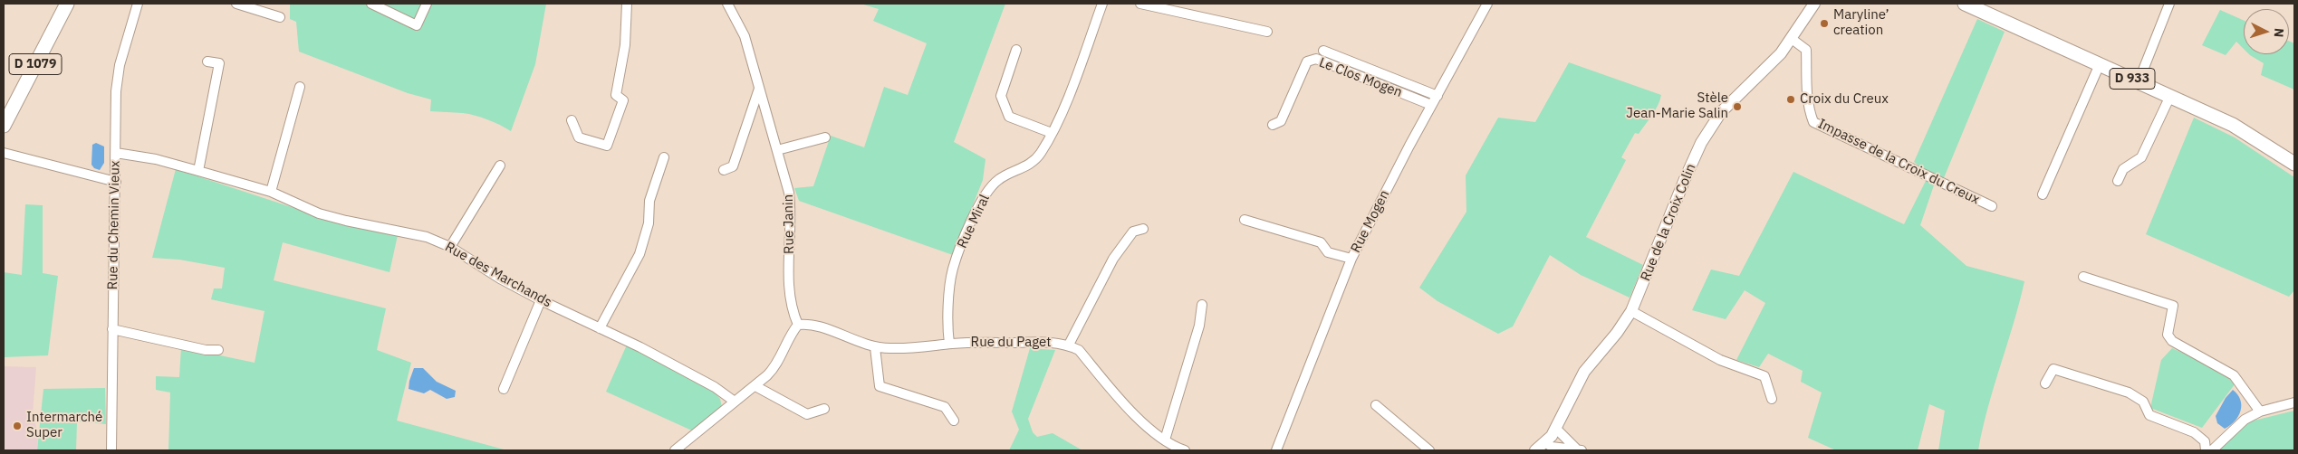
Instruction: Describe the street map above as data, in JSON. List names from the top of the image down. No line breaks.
{"streets":{"main road":["D 1079","D 933"],"street":["Le Clos Mogen","Impasse de la Croix du Creux","Rue Miral","Rue Mogen","Rue de la Croix Colin","Rue Janin","Rue du Chemin Vieux","Rue des Marchands","Rue du Paget"]},"crossings":[["Le Clos Mogen","Rue Mogen"],["Impasse de la Croix du Creux","Rue de la Croix Colin"],["Rue Miral","Rue du Paget"],["Rue Janin","Rue du Paget"],["Rue du Chemin Vieux","Rue des Marchands"]],"places":["Maryline’ creation","Croix du Creux","Stèle Jean-Marie Salin","Intermarché Super"],"north":"right"}
